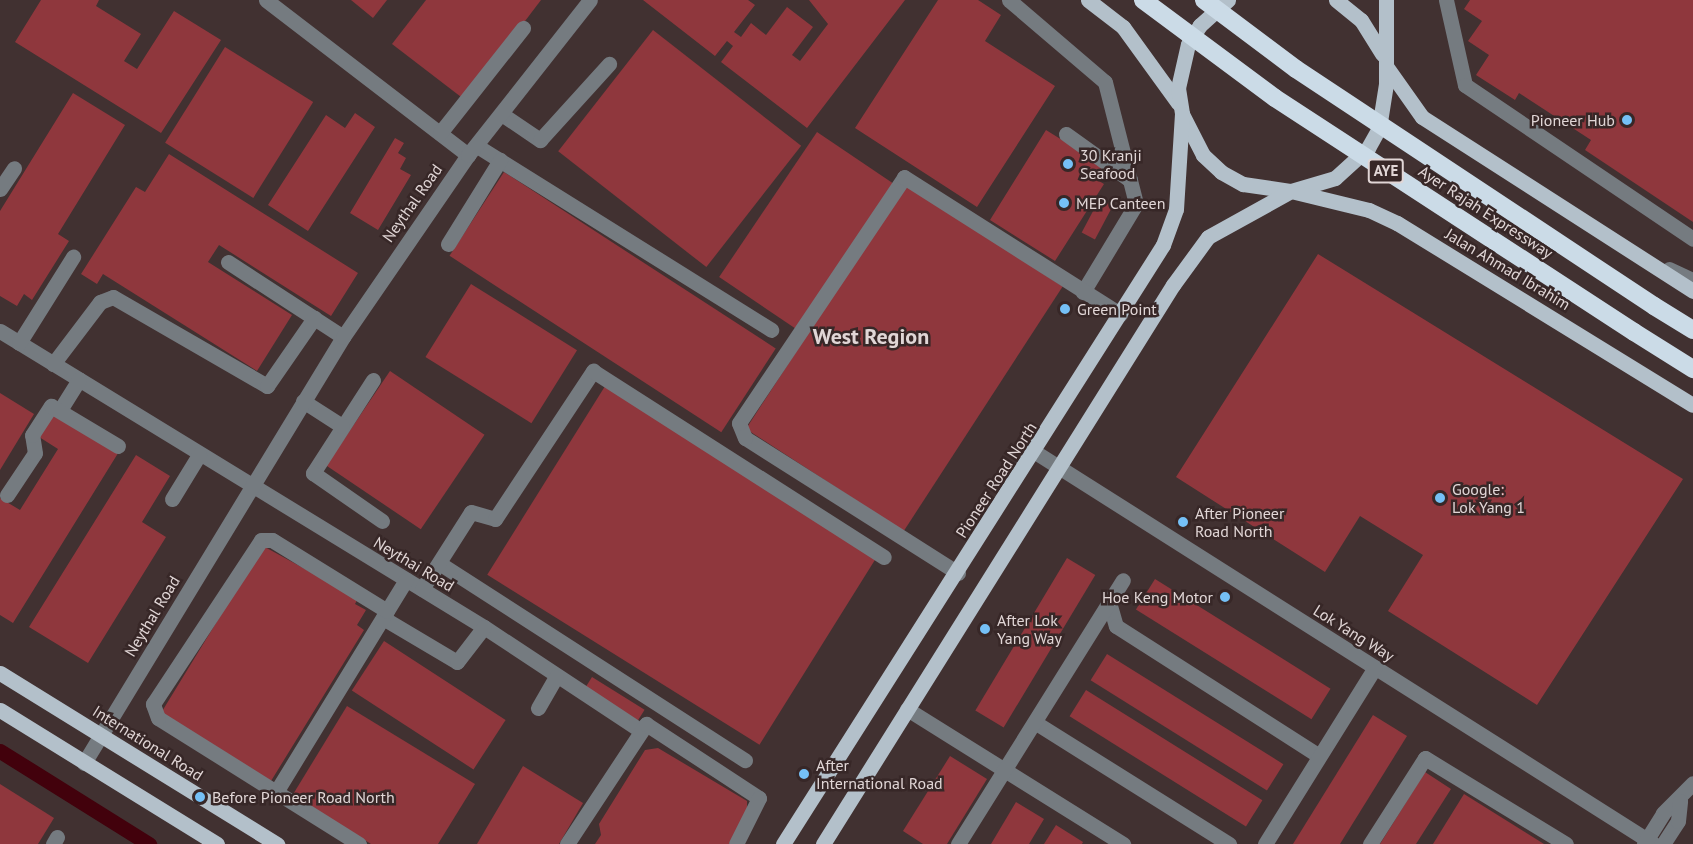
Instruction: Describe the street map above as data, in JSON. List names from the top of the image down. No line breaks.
{"streets":{"highway":["AYE","Ayer Rajah Expressway"],"main road":["Jalan Ahmad Ibrahim","Pioneer Road North","International Road"],"street":["Neythal Road","Neythai Road","Lok Yang Way"]},"crossings":[["Neythal Road","Neythai Road"],["Neythal Road","International Road"],["Jalan Ahmad Ibrahim","Pioneer Road North"],["Pioneer Road North","Lok Yang Way"]],"districts":["West Region"],"places":["Pioneer Hub","30 Kranji Seafood","MEP Canteen","Green Point","Google: Lok Yang 1","After Pioneer Road North","Hoe Keng Motor","After Lok Yang Way","After International Road","Before Pioneer Road North"]}
